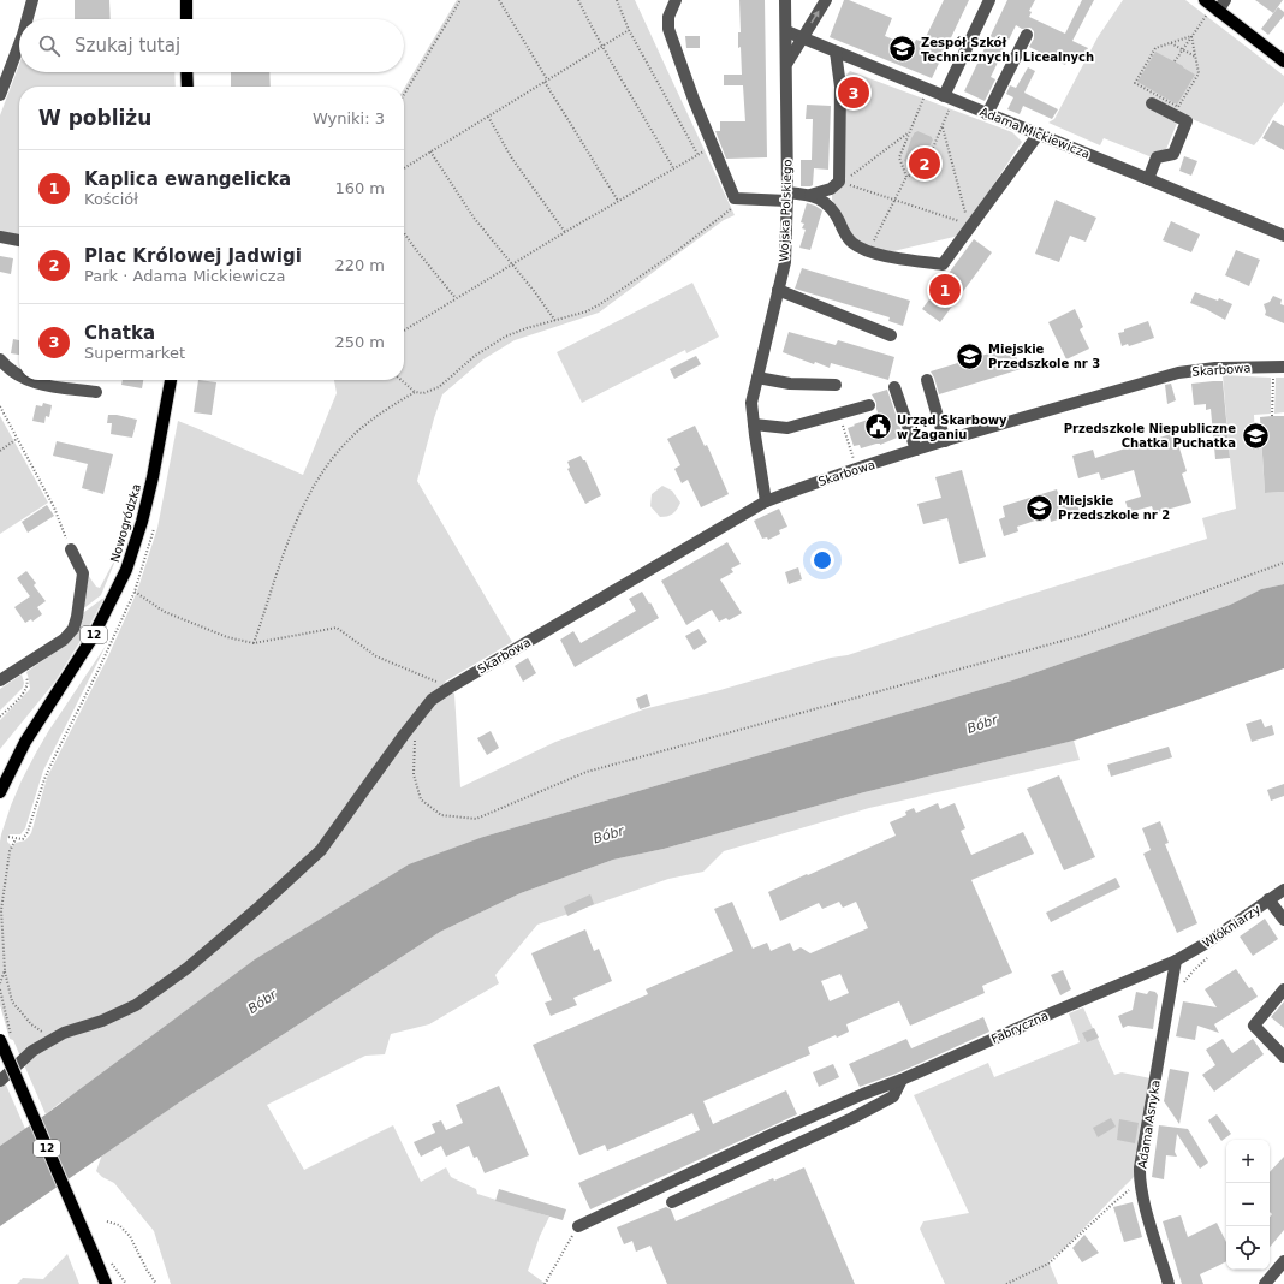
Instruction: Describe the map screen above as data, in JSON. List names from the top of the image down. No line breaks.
{"streets":{"main road":["Nowogródzka","12"],"street":["Adama Mickiewicza","Wojska Polskiego","Skarbowa","Włókniarzy","Fabryczna","Adama Asnyka"]},"crossings":[["Adama Mickiewicza","Wojska Polskiego"],["Wojska Polskiego","Skarbowa"],["Włókniarzy","Fabryczna"],["Włókniarzy","Adama Asnyka"],["Fabryczna","Adama Asnyka"]],"water":["Bóbr"],"places":{"school or university":["Zespół Szkół Technicznych i Licealnych","Miejskie Przedszkole nr 3","Przedszkole Niepubliczne Chatka Puchatka","Miejskie Przedszkole nr 2"],"public building":["Urząd Skarbowy w Żaganiu"]},"page":{"search":"Szukaj tutaj","pins":["3","2","1"],"heading":["W pobliżu","Wyniki: 3"],"list":[{"mark":"1","name":"Kaplica ewangelicka","note":"Kościół","value":"160 m"},{"mark":"2","name":"Plac Królowej Jadwigi","note":"Park · Adama Mickiewicza","value":"220 m"},{"mark":"3","name":"Chatka","note":"Supermarket","value":"250 m"}],"map_buttons":["+","−"]}}
